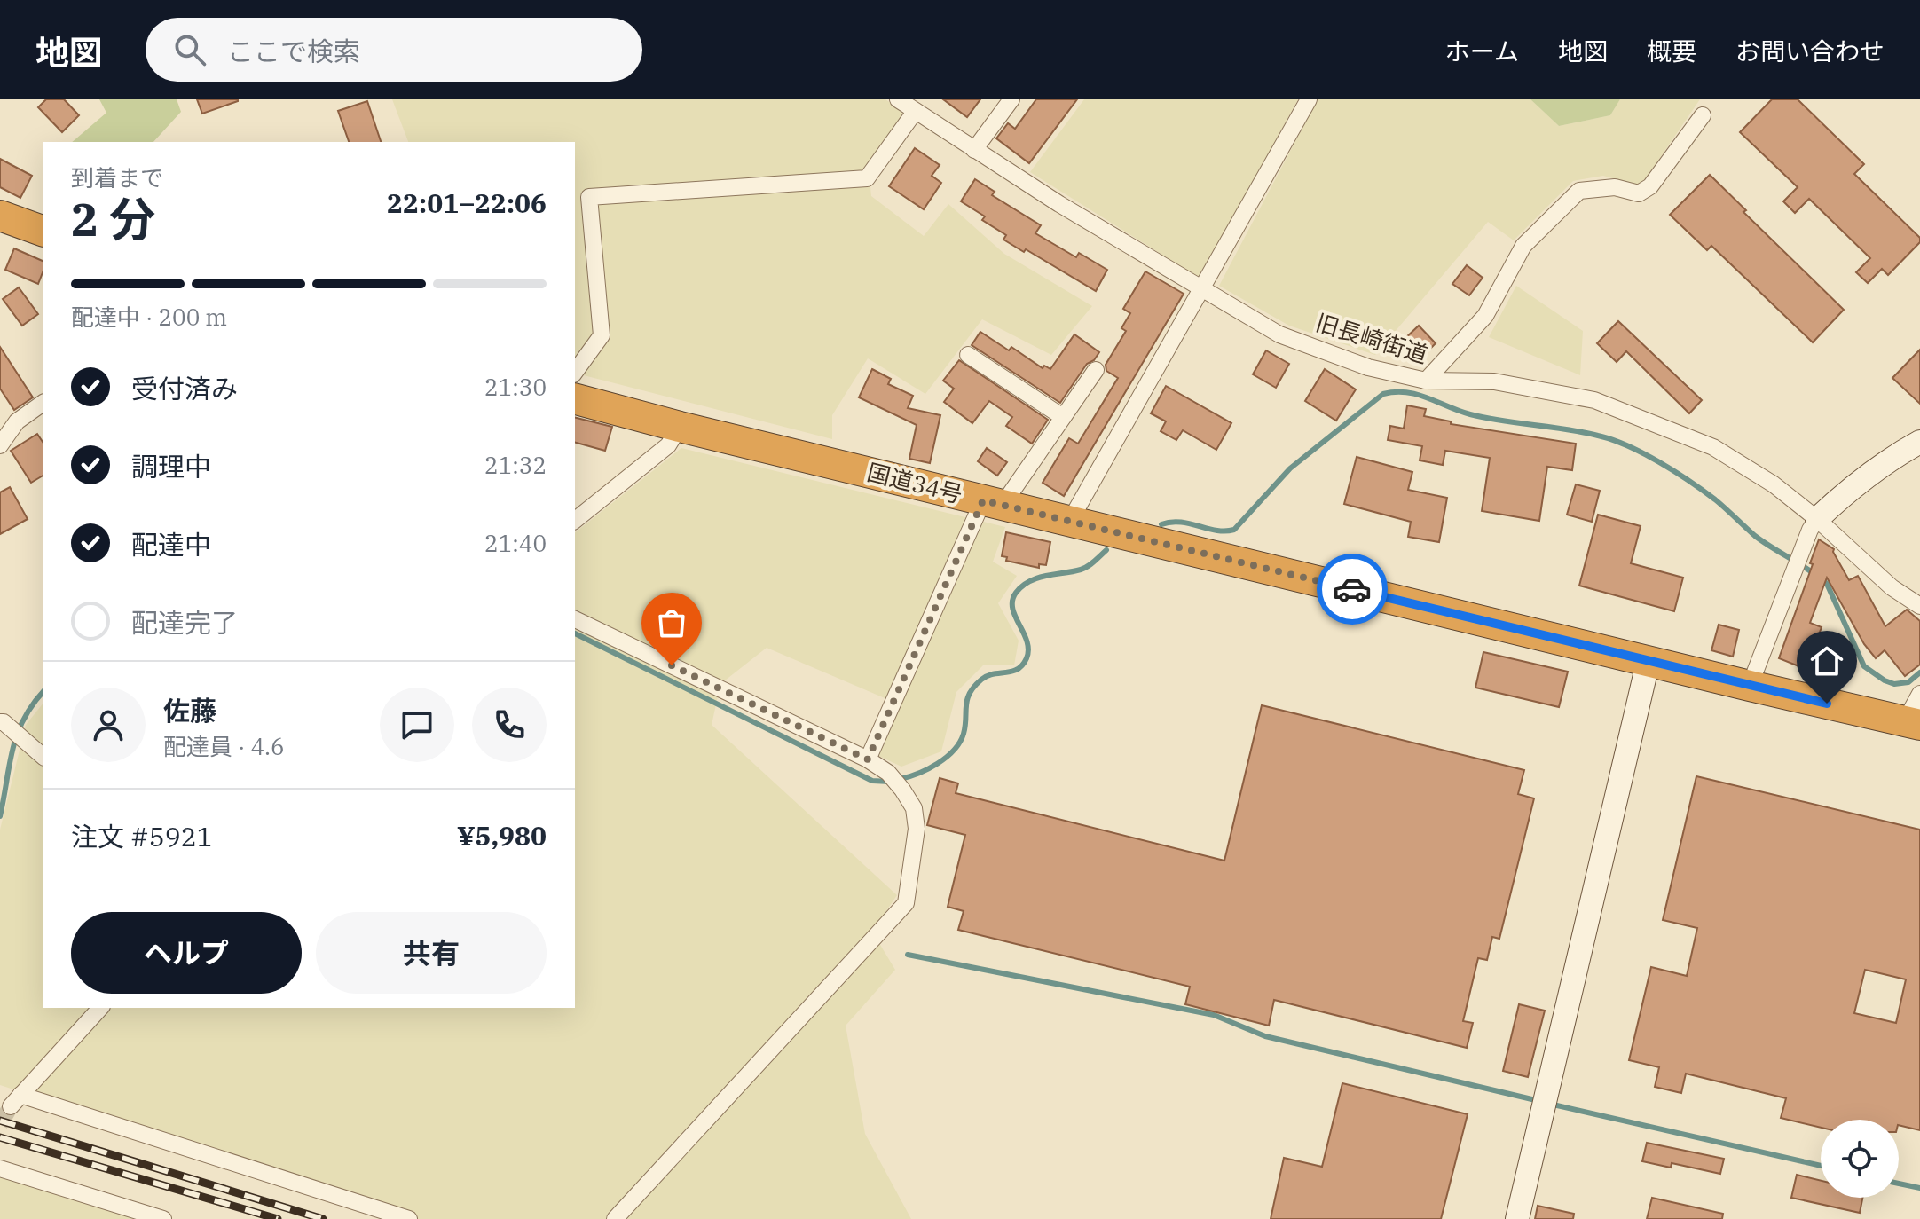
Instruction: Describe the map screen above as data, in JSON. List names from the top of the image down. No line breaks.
{"streets":{"highway":["国道34号"],"street":["旧長崎街道"]},"page":{"header":"地図","search":"ここで検索","nav":["ホーム","地図","概要","お問い合わせ"],"heading":["2 分","到着まで","22:01–22:06"],"panel":["佐藤","配達員 · 4.6","注文 #5921","¥5,980"],"bar":"配達中 · 200 m","list":[["受付済み","21:30"],["調理中","21:32"],["配達中","21:40"],"配達完了"],"buttons":["ヘルプ","共有"]}}
